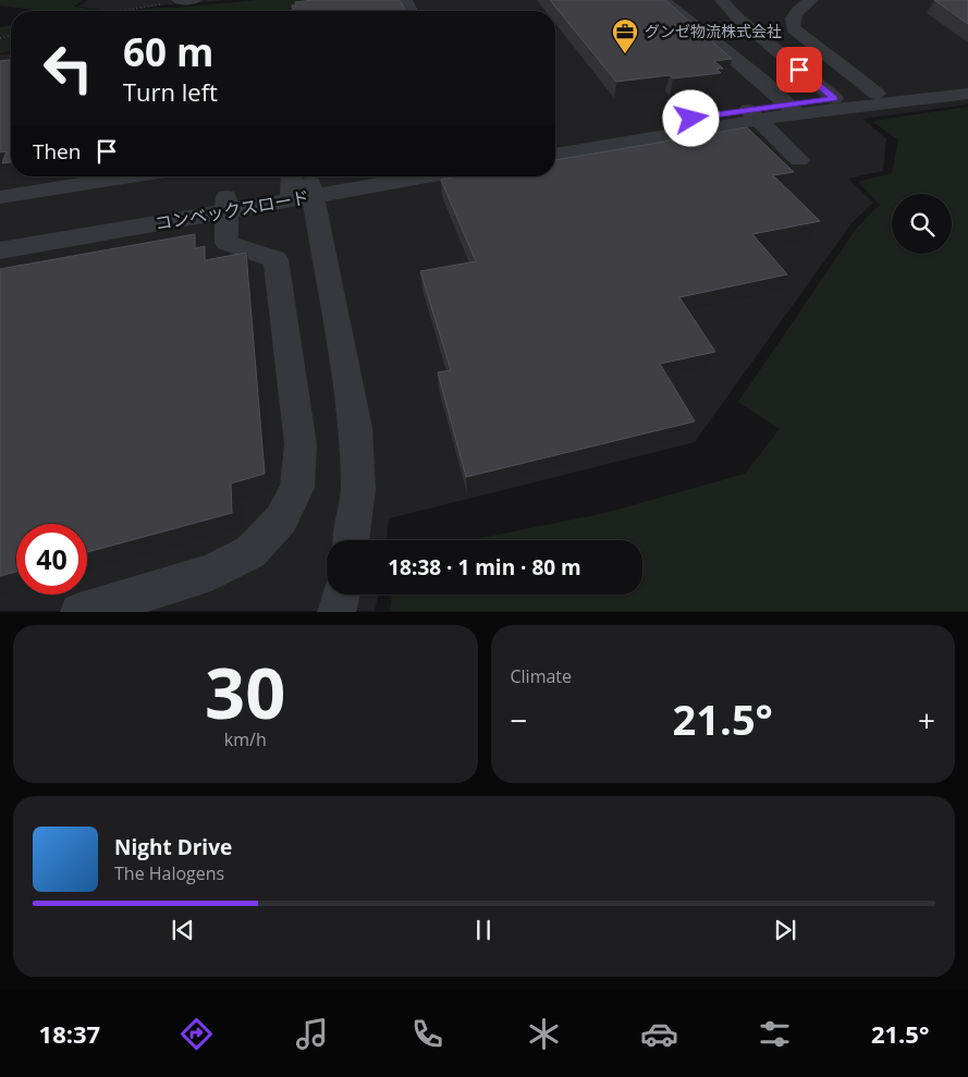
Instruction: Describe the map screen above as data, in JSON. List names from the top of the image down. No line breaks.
{"streets":{"street":["コンベックスロード"]},"places":{"office":["グンゼ物流株式会社"]},"page":{"turn":["60 m","Turn left"],"then":"Then","limit":"40","trip":"18:38 · 1 min · 80 m","tile":[["30","km/h"],"Climate"],"heat":["−","21.5°","+"],"song":["Night Drive","The Halogens"],"tabs":["18:37","21.5°"]}}
